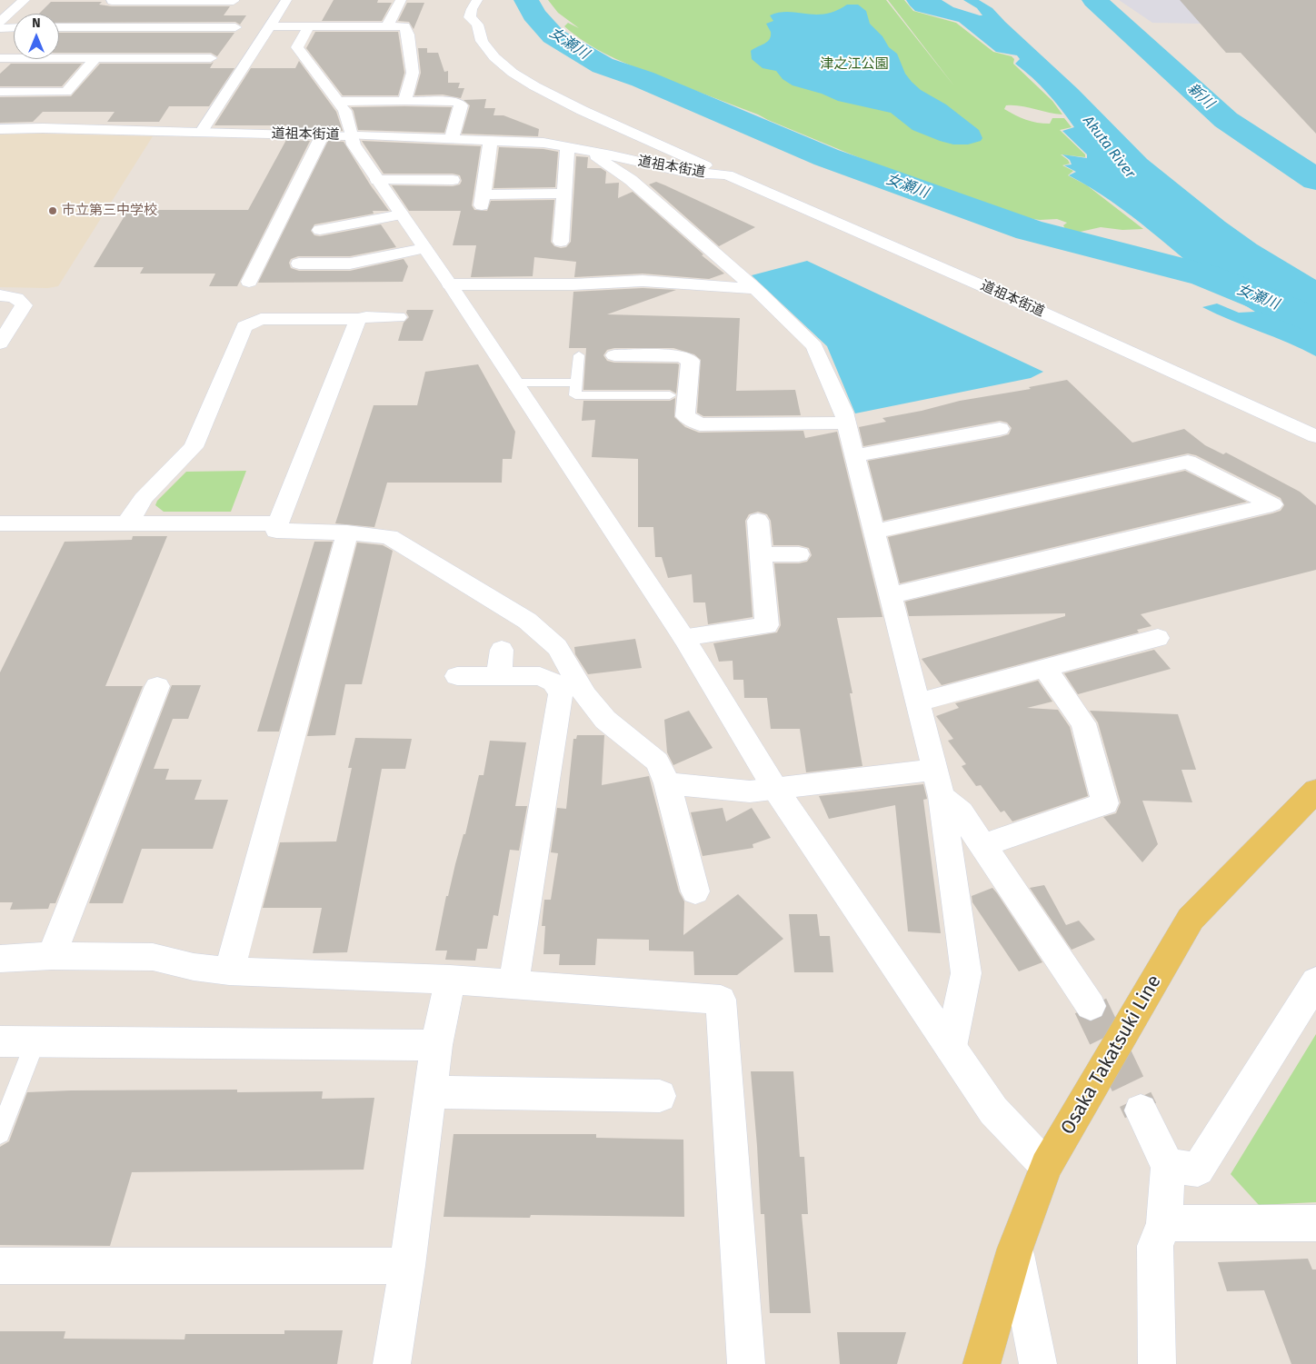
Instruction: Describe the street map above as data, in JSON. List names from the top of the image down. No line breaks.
{"streets":{"main road":["Osaka Takatsuki Line"],"street":["道祖本街道"]},"water":["女瀬川","新川","Akuta River"],"parks":["津之江公園"],"places":["市立第三中学校"],"north":"top"}
